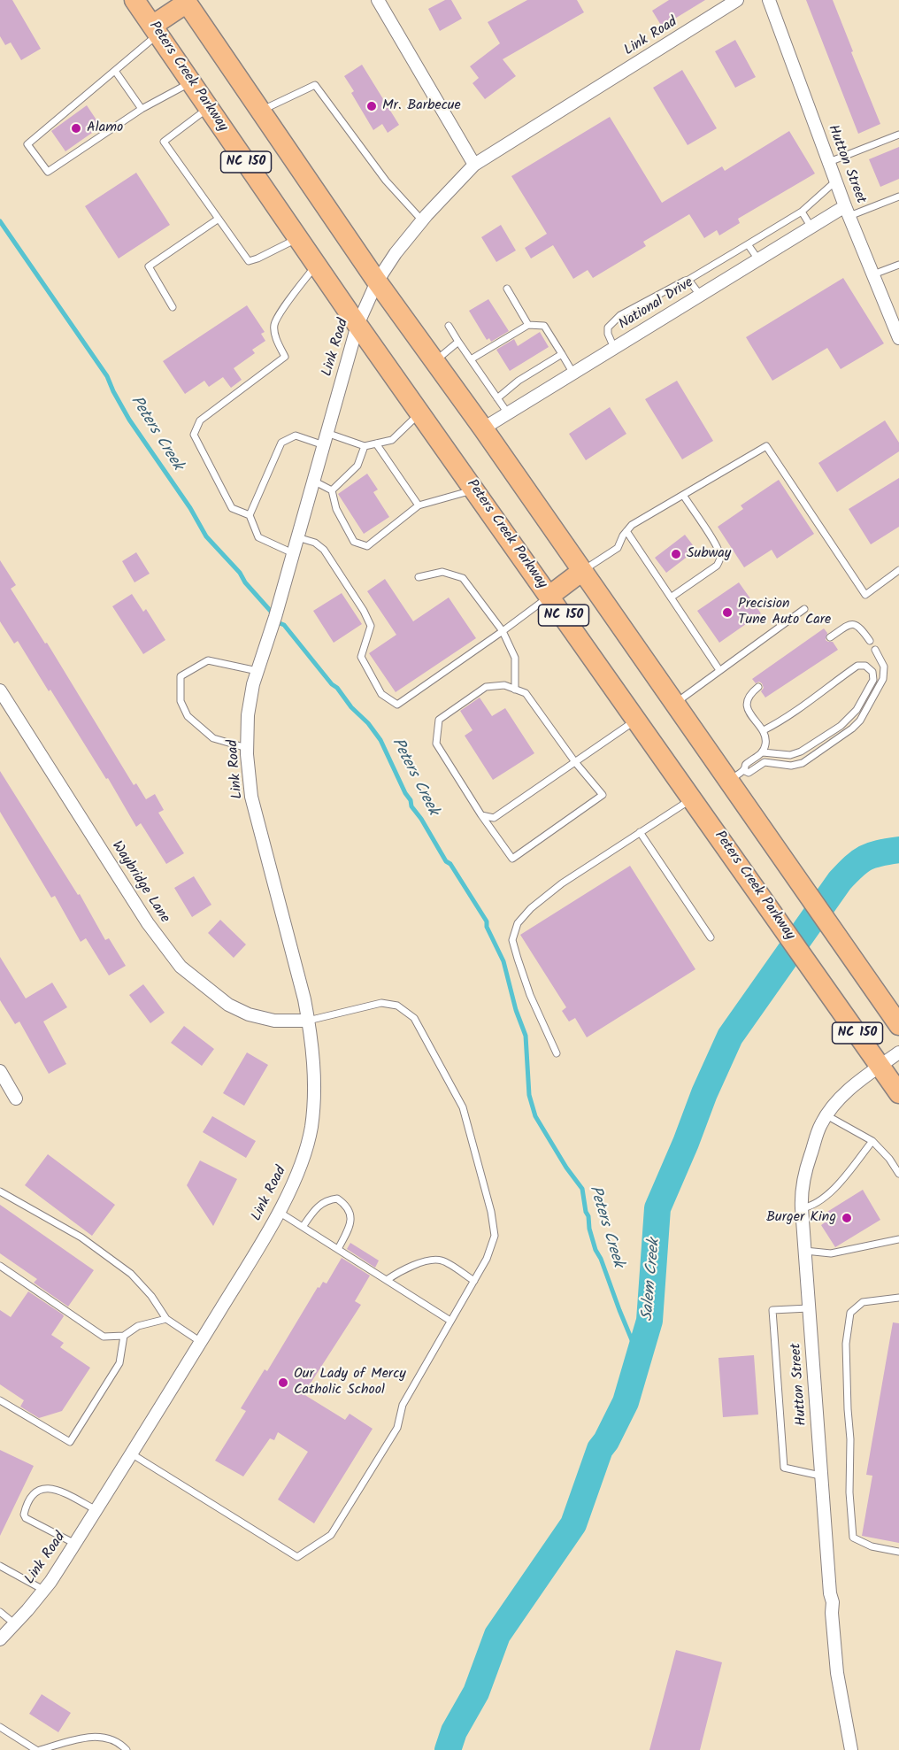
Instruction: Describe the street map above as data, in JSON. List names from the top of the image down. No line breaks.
{"streets":{"main road":["Peters Creek Parkway","NC 150"],"street":["Link Road","Hutton Street","National Drive","Waybridge Lane"]},"crossings":[["Link Road","Peters Creek Parkway"],["Link Road","NC 150"],["Link Road","Waybridge Lane"],["Peters Creek Parkway","Hutton Street"],["NC 150","National Drive"],["Hutton Street","National Drive"]],"water":["Peters Creek","Salem Creek"],"places":["Mr. Barbecue","Alamo","Subway","Precision Tune Auto Care","Burger King","Our Lady of Mercy Catholic School"]}
